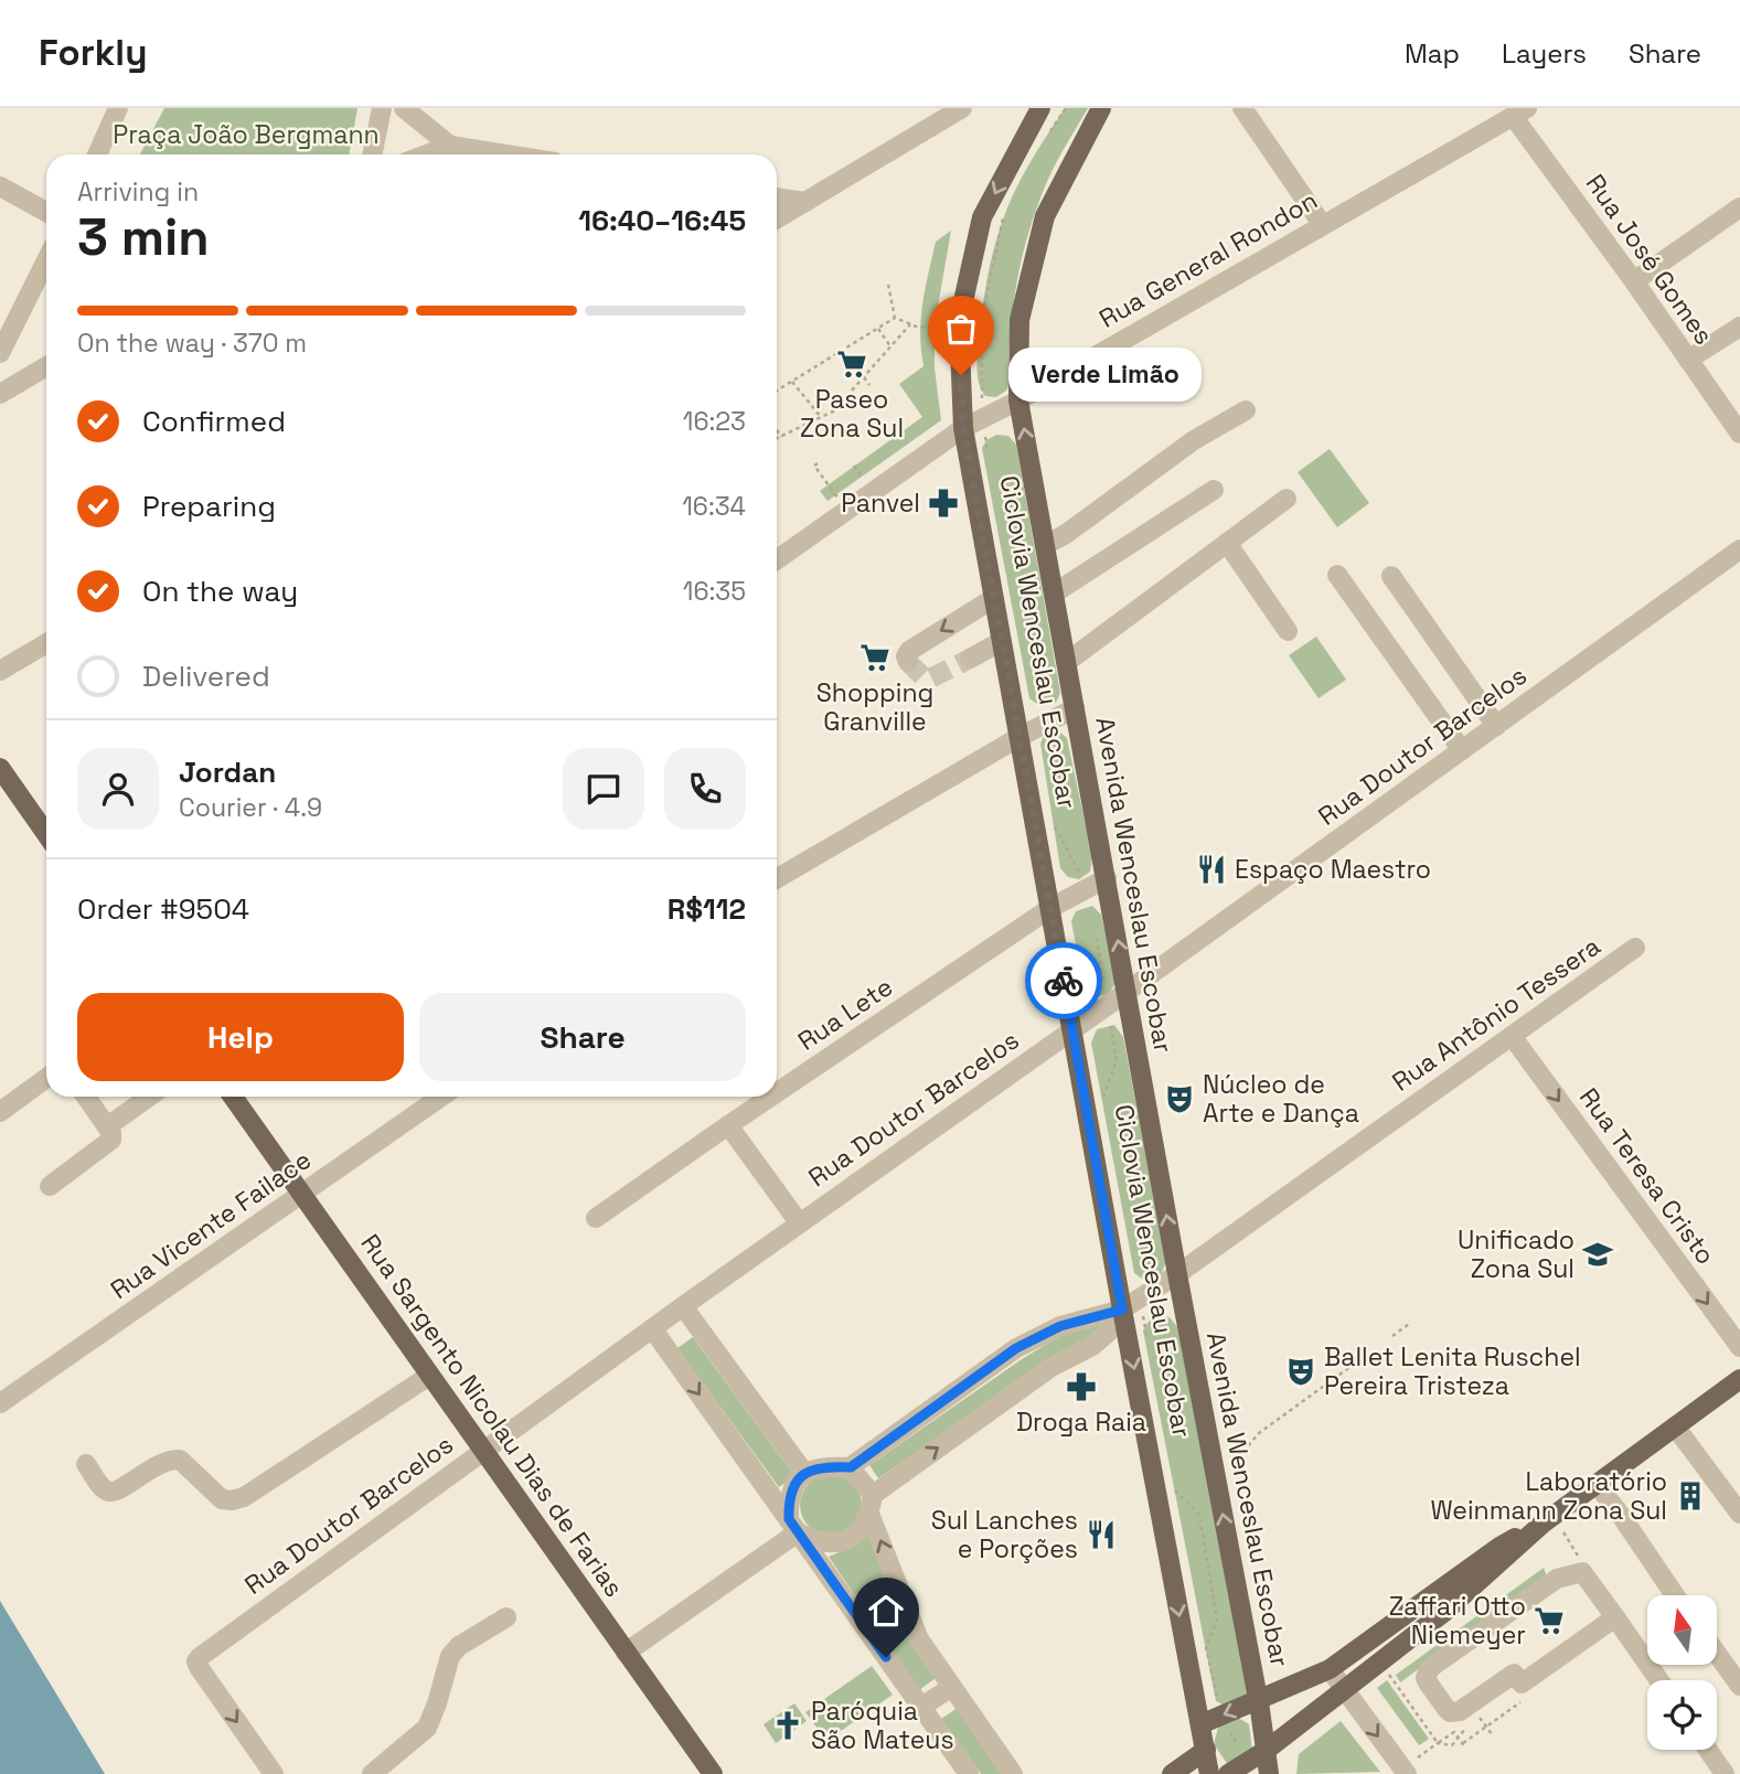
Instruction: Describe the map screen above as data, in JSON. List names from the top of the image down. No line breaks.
{"streets":{"main road":["Avenida Wenceslau Escobar","Rua Sargento Nicolau Dias de Farias"],"street":["Rua General Rondon","Rua José Gomes","Rua Doutor Barcelos","Rua Lete","Rua Antônio Tessera","Rua Teresa Cristo","Rua Vicente Failace"],"path":["Ciclovia Wenceslau Escobar"]},"crossings":[["Rua General Rondon","Rua José Gomes"],["Rua General Rondon","Ciclovia Wenceslau Escobar"],["Rua General Rondon","Avenida Wenceslau Escobar"],["Ciclovia Wenceslau Escobar","Rua Doutor Barcelos"],["Ciclovia Wenceslau Escobar","Rua Lete"],["Ciclovia Wenceslau Escobar","Rua Antônio Tessera"],["Rua Doutor Barcelos","Avenida Wenceslau Escobar"],["Rua Doutor Barcelos","Rua Sargento Nicolau Dias de Farias"],["Avenida Wenceslau Escobar","Rua Lete"],["Avenida Wenceslau Escobar","Rua Antônio Tessera"],["Rua Antônio Tessera","Rua Teresa Cristo"],["Rua Vicente Failace","Rua Sargento Nicolau Dias de Farias"]],"one_way":["Rua Teresa Cristo"],"parks":["Praça João Bergmann"],"places":{"supermarket":["Paseo Zona Sul","Shopping Granville","Zaffari Otto Niemeyer"],"other":["Verde Limão"],"pharmacy":["Panvel","Droga Raia"],"restaurant":["Espaço Maestro","Sul Lanches e Porções"],"theatre":["Núcleo de Arte e Dança","Ballet Lenita Ruschel Pereira Tristeza"],"school or university":["Unificado Zona Sul"],"building":["Laboratório Weinmann Zona Sul"],"church":["Paróquia São Mateus"]},"north":"top","page":{"header":"Forkly","nav":["Map","Layers","Share"],"heading":["3 min","Arriving in","16:40–16:45"],"panel":["Jordan","Courier · 4.9","Order #9504","R$112"],"bar":"On the way · 370 m","bubble":"Verde Limão","list":[["Confirmed","16:23"],["Preparing","16:34"],["On the way","16:35"],"Delivered"],"buttons":["Help","Share"]}}
